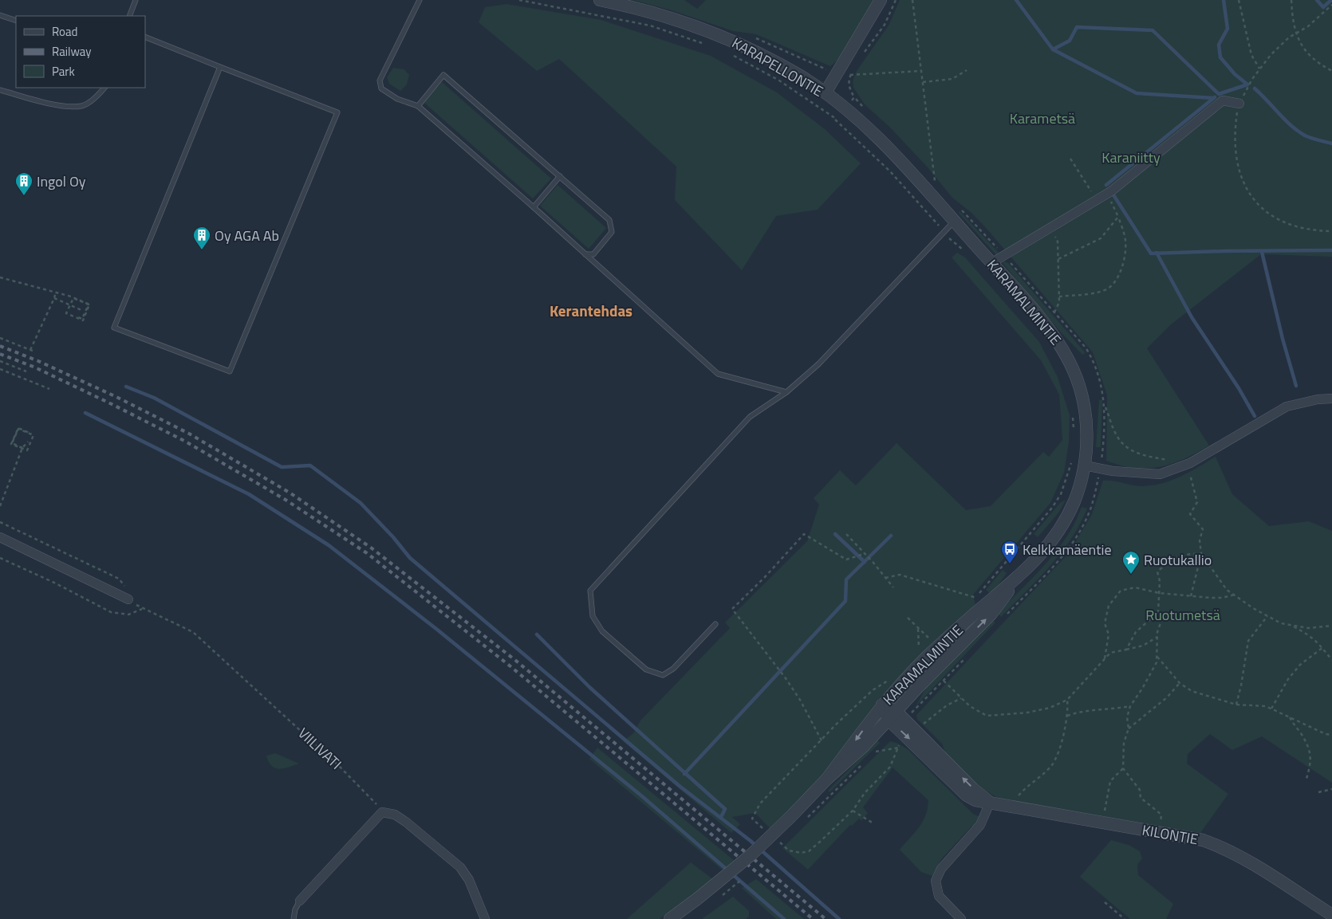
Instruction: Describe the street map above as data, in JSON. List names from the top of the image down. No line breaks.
{"streets":{"street":["KARAPELLONTIE","KARAMALMINTIE","KILONTIE"],"path":["VIILIVATI"]},"crossings":[["KARAPELLONTIE","KARAMALMINTIE"],["KARAMALMINTIE","KILONTIE"]],"districts":["Kerantehdas"],"parks":["Karametsä","Karaniitty","Ruotumetsä"],"places":{"building":["Ingol Oy","Oy AGA Ab"],"bus stop":["Kelkkamäentie"],"place":["Ruotukallio"]},"legend":["Road","Railway","Park"]}
